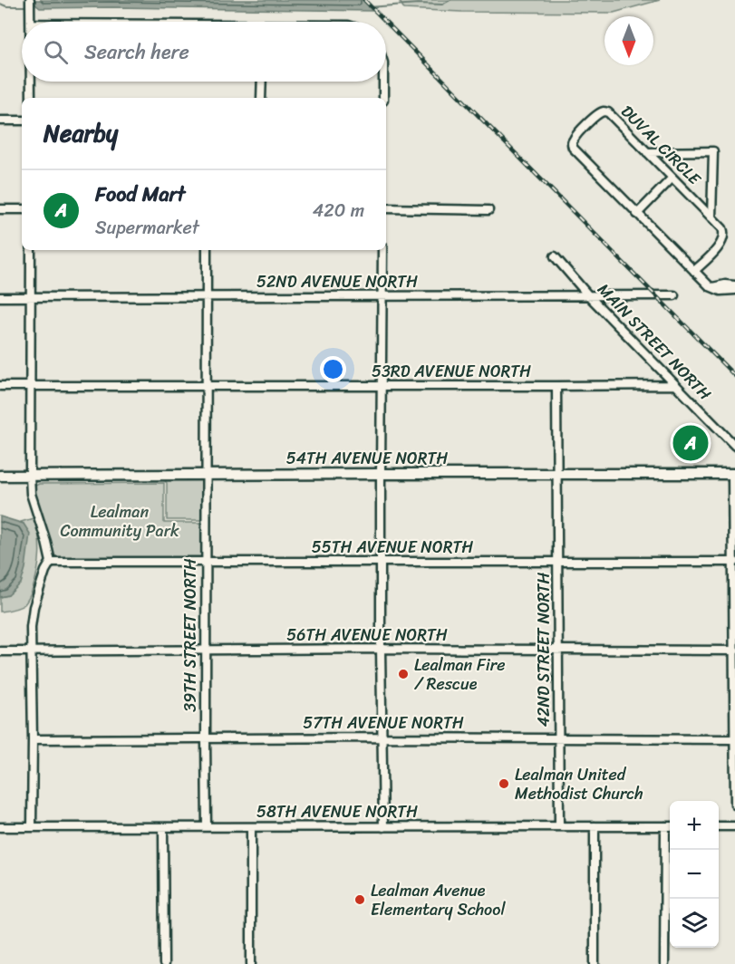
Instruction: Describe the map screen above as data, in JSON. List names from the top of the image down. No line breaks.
{"streets":{"main road":["54TH AVENUE NORTH"],"street":["DUVAL CIRCLE","52ND AVENUE NORTH","MAIN STREET NORTH","53RD AVENUE NORTH","55TH AVENUE NORTH","39TH STREET NORTH","56TH AVENUE NORTH","42ND STREET NORTH","57TH AVENUE NORTH","58TH AVENUE NORTH"]},"crossings":[["52ND AVENUE NORTH","MAIN STREET NORTH"],["52ND AVENUE NORTH","39TH STREET NORTH"],["MAIN STREET NORTH","53RD AVENUE NORTH"],["53RD AVENUE NORTH","39TH STREET NORTH"],["53RD AVENUE NORTH","42ND STREET NORTH"],["54TH AVENUE NORTH","39TH STREET NORTH"],["54TH AVENUE NORTH","42ND STREET NORTH"],["55TH AVENUE NORTH","39TH STREET NORTH"],["55TH AVENUE NORTH","42ND STREET NORTH"],["39TH STREET NORTH","56TH AVENUE NORTH"],["39TH STREET NORTH","57TH AVENUE NORTH"],["39TH STREET NORTH","58TH AVENUE NORTH"],["56TH AVENUE NORTH","42ND STREET NORTH"],["42ND STREET NORTH","57TH AVENUE NORTH"],["42ND STREET NORTH","58TH AVENUE NORTH"]],"parks":["Lealman Community Park"],"places":["Lealman Fire / Rescue","Lealman United Methodist Church","Lealman Avenue Elementary School"],"north":"bottom","page":{"search":"Search here","heading":"Nearby","list":[{"mark":"A","name":"Food Mart","note":"Supermarket","value":"420 m"}],"pins":"A","map_buttons":["+","−"]}}
